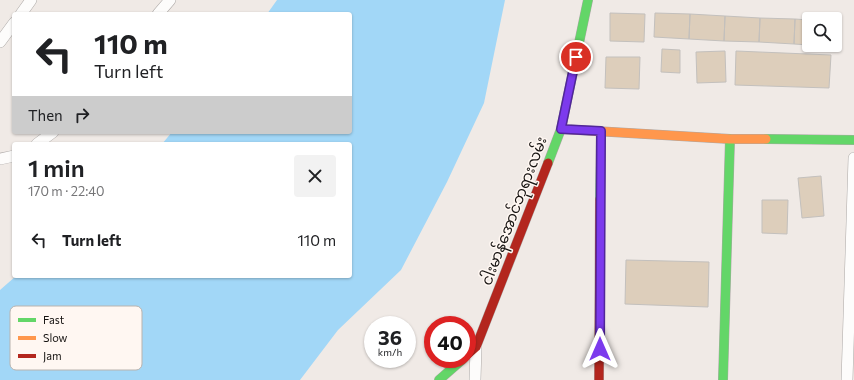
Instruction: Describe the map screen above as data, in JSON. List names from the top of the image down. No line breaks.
{"streets":{"street":["ငါးမာန်အောင်ဘုရားလမ်း"]},"legend":["Fast","Slow","Jam"],"page":{"turn":["110 m","Turn left"],"then":"Then","heading":["1 min","170 m · 22:40"],"list":[{"name":"Turn left","value":"110 m"}],"speed":"36 km/h","limit":"40"}}
